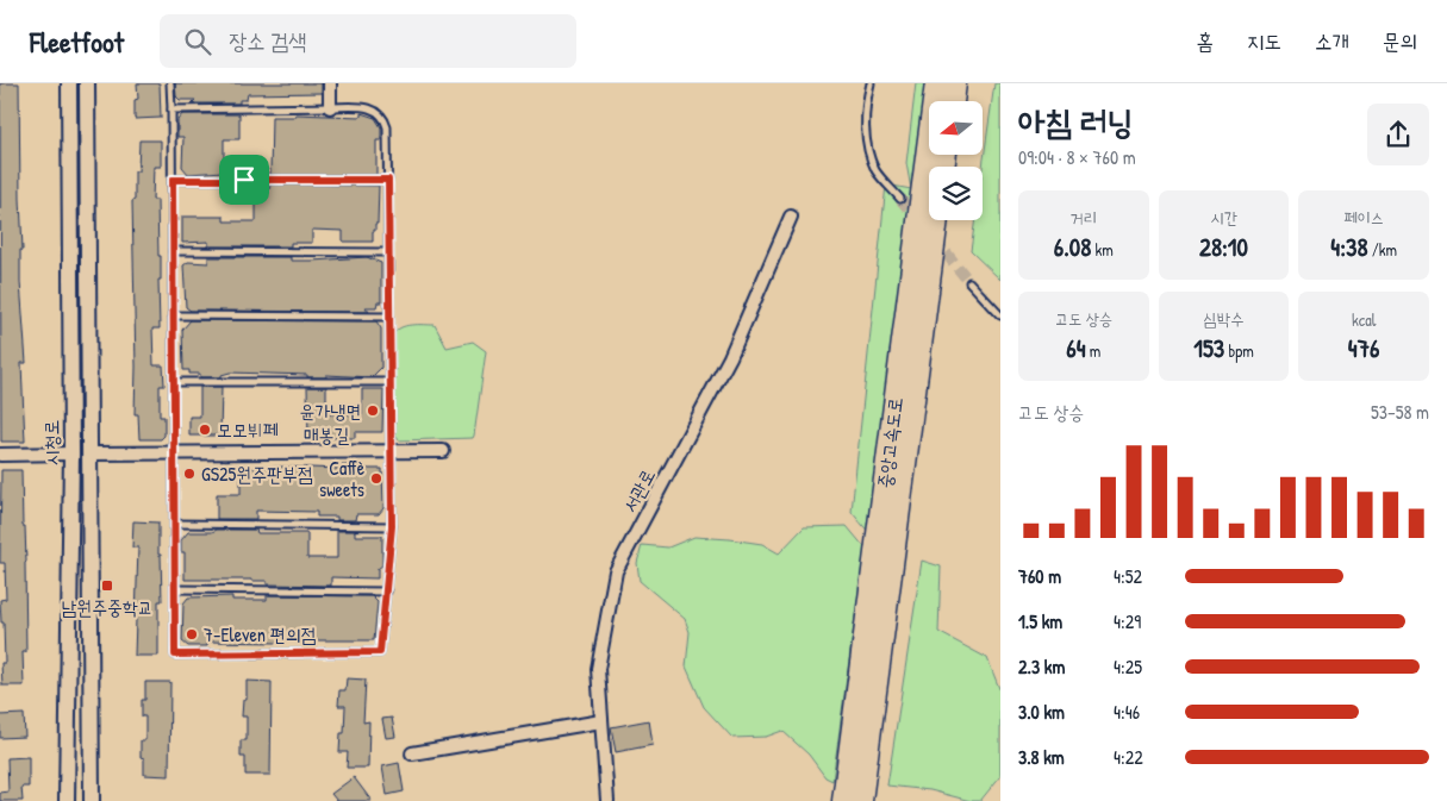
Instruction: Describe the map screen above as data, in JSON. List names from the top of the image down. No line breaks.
{"streets":{"highway":["중앙고속도로"],"street":["매봉길","시청로","서관로"]},"crossings":[["매봉길","시청로"]],"places":{"other":["윤가냉면","모모뷔페","GS25원주판부점","Caffè sweets","7-Eleven 편의점"],"transit":["남원주중학교"]},"north":"left","page":{"header":"Fleetfoot","search":"장소 검색","nav":["홈","지도","소개","문의"],"heading":["아침 러닝","09:04 · 8 × 760 m"],"stats":[["거리","6.08 km"],["시간","28:10"],["페이스","4:38 /km"],["고도 상승","64 m"],["심박수","153 bpm"],["kcal","476"]],"chart":["고도 상승","53–58 m"],"list":[{"name":"760 m","note":"4:52"},{"name":"1.5 km","note":"4:29"},{"name":"2.3 km","note":"4:25"},{"name":"3.0 km","note":"4:46"},{"name":"3.8 km","note":"4:22"}]}}
